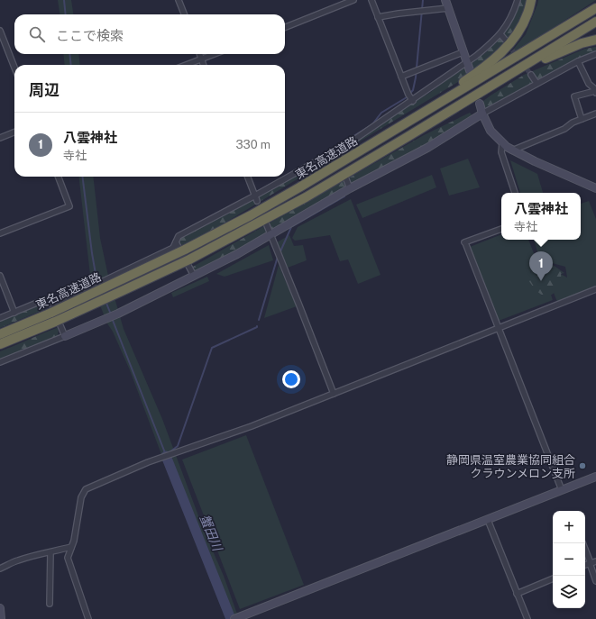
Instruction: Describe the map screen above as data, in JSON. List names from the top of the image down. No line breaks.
{"streets":{"highway":["東名高速道路"]},"water":["蟹田川"],"places":["静岡県温室農業協同組合 クラウンメロン支所"],"page":{"search":"ここで検索","heading":"周辺","list":[{"mark":"1","name":"八雲神社","note":"寺社","value":"330 m"}],"popup":["八雲神社","寺社"],"pins":"1","map_buttons":["+","−"]}}
